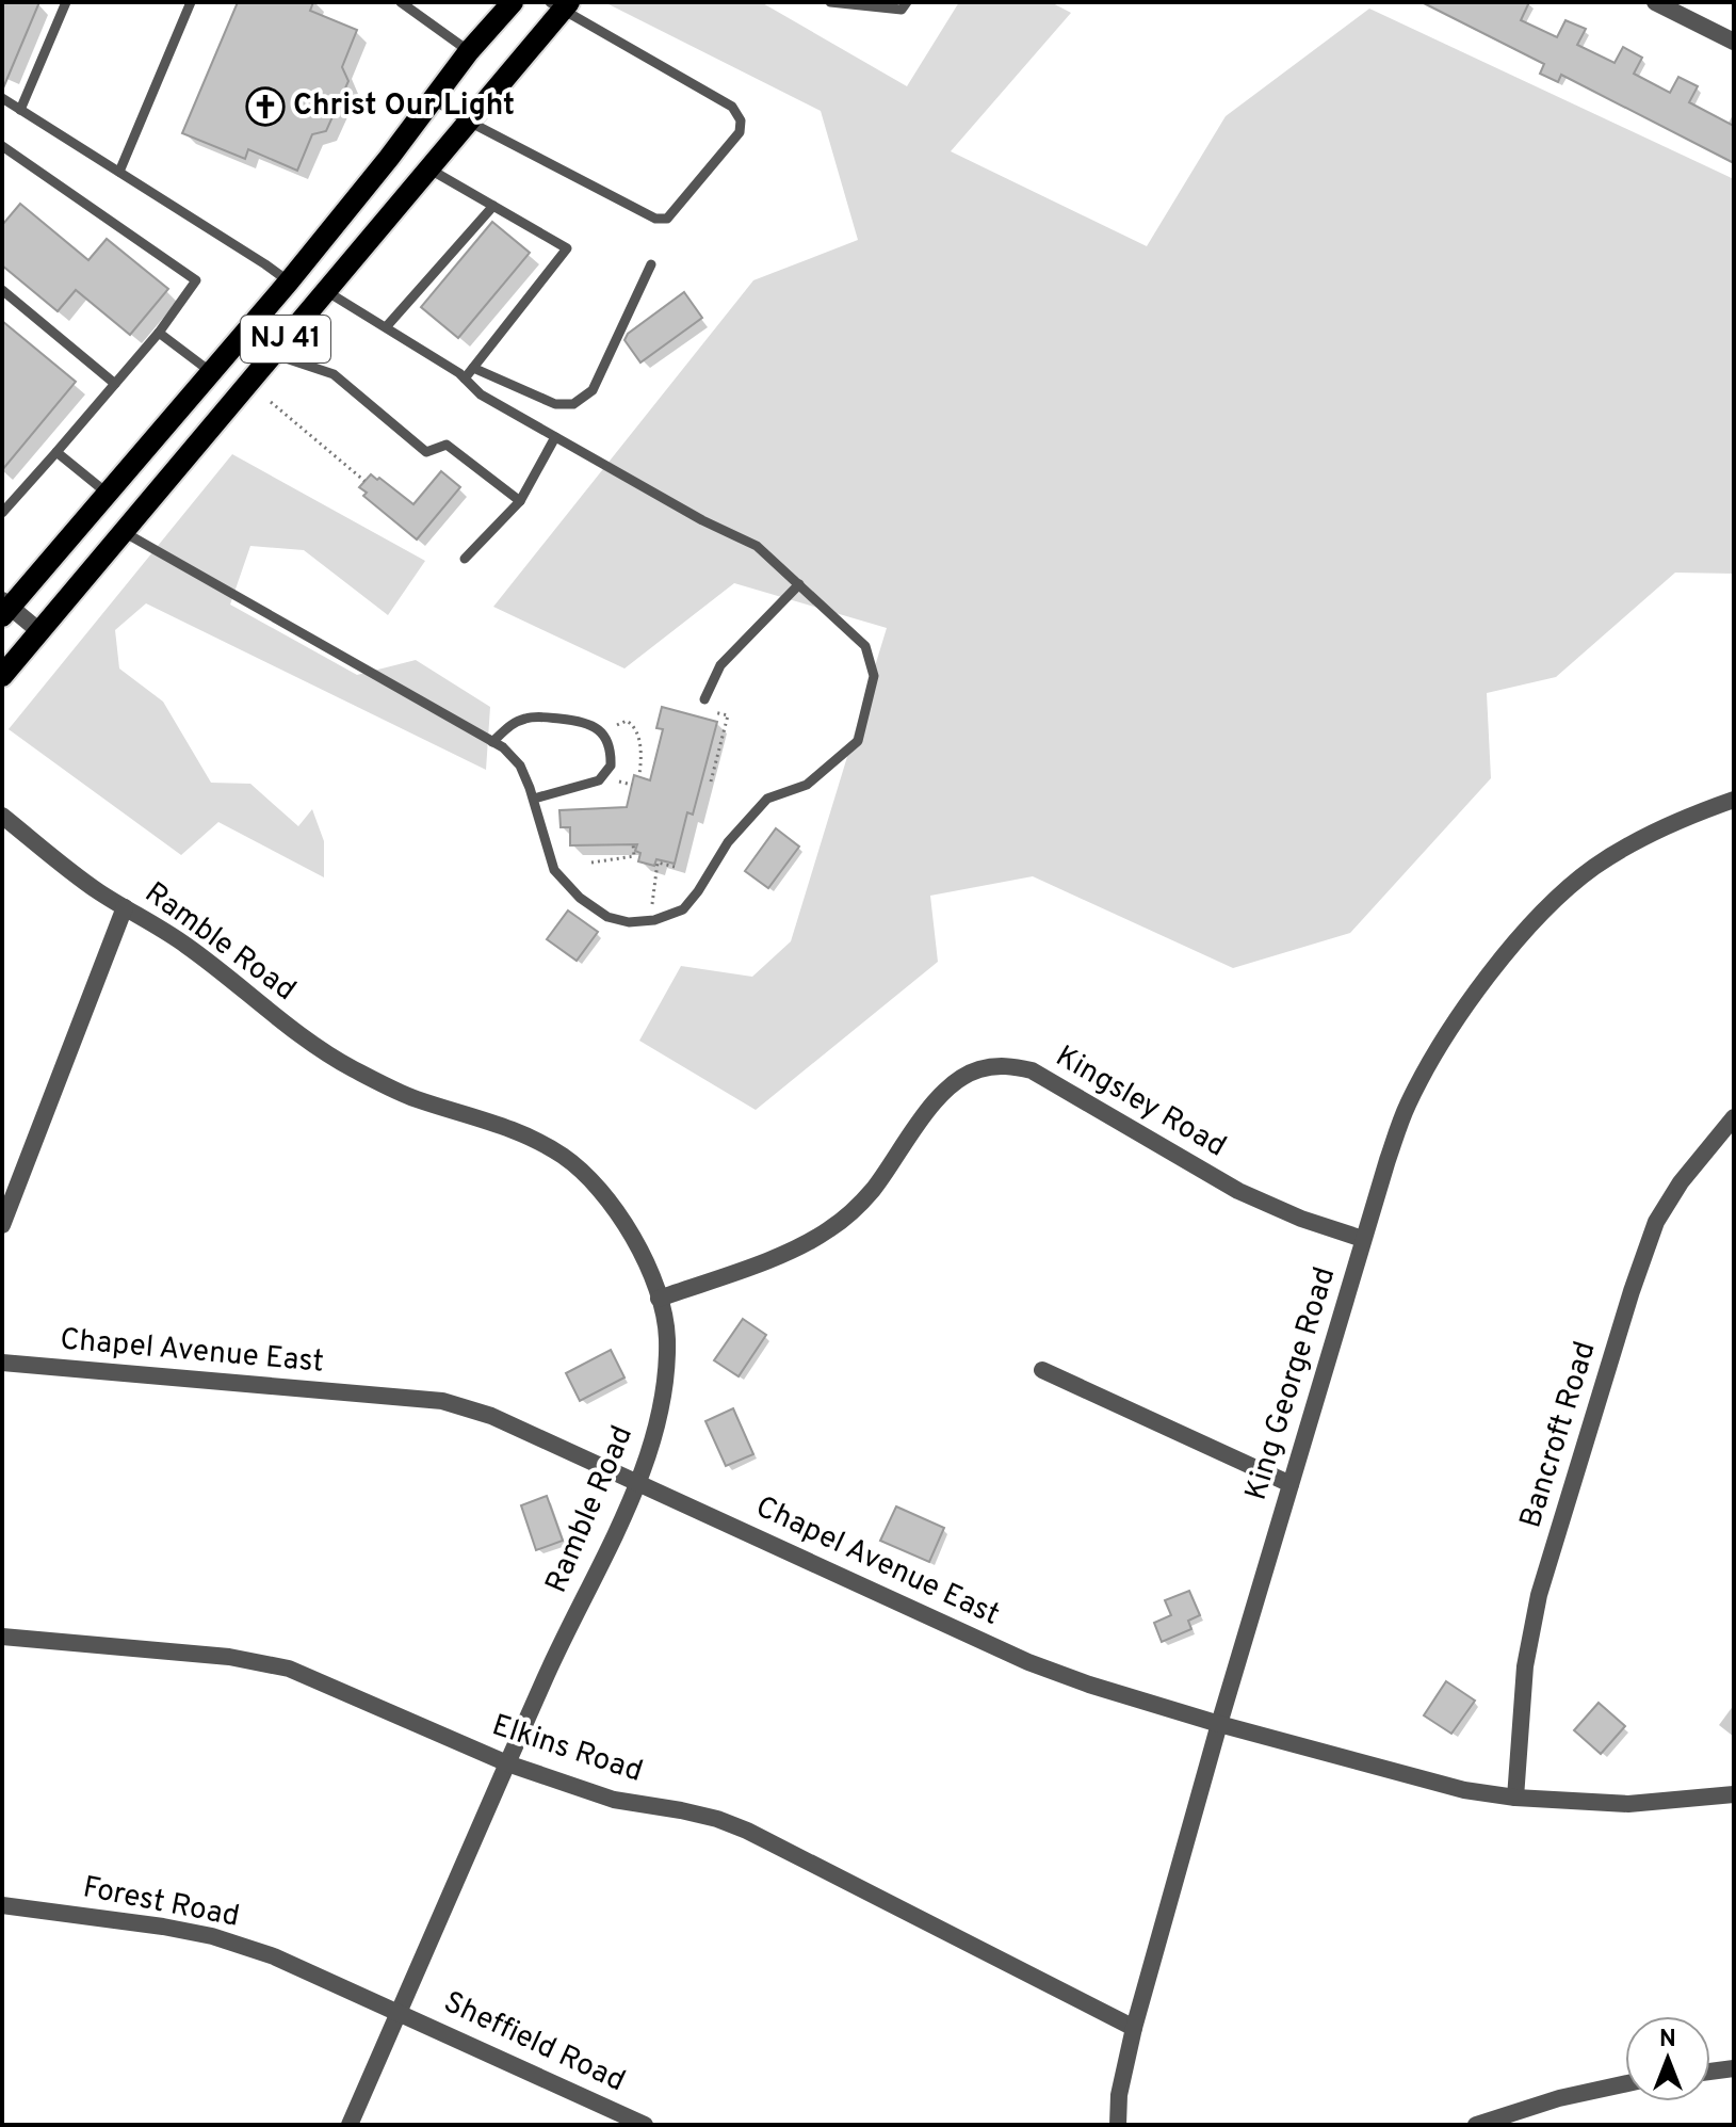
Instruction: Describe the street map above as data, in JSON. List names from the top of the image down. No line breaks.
{"streets":{"main road":["NJ 41"],"street":["Ramble Road","Kingsley Road","Chapel Avenue East","King George Road","Bancroft Road","Elkins Road","Forest Road","Sheffield Road"]},"crossings":[["Ramble Road","Kingsley Road"],["Ramble Road","Chapel Avenue East"],["Ramble Road","Elkins Road"],["Ramble Road","Forest Road"],["Ramble Road","Sheffield Road"],["Kingsley Road","King George Road"],["Chapel Avenue East","King George Road"],["Chapel Avenue East","Bancroft Road"],["King George Road","Elkins Road"],["Forest Road","Sheffield Road"]],"places":{"church":["Christ Our Light"]},"north":"top"}
